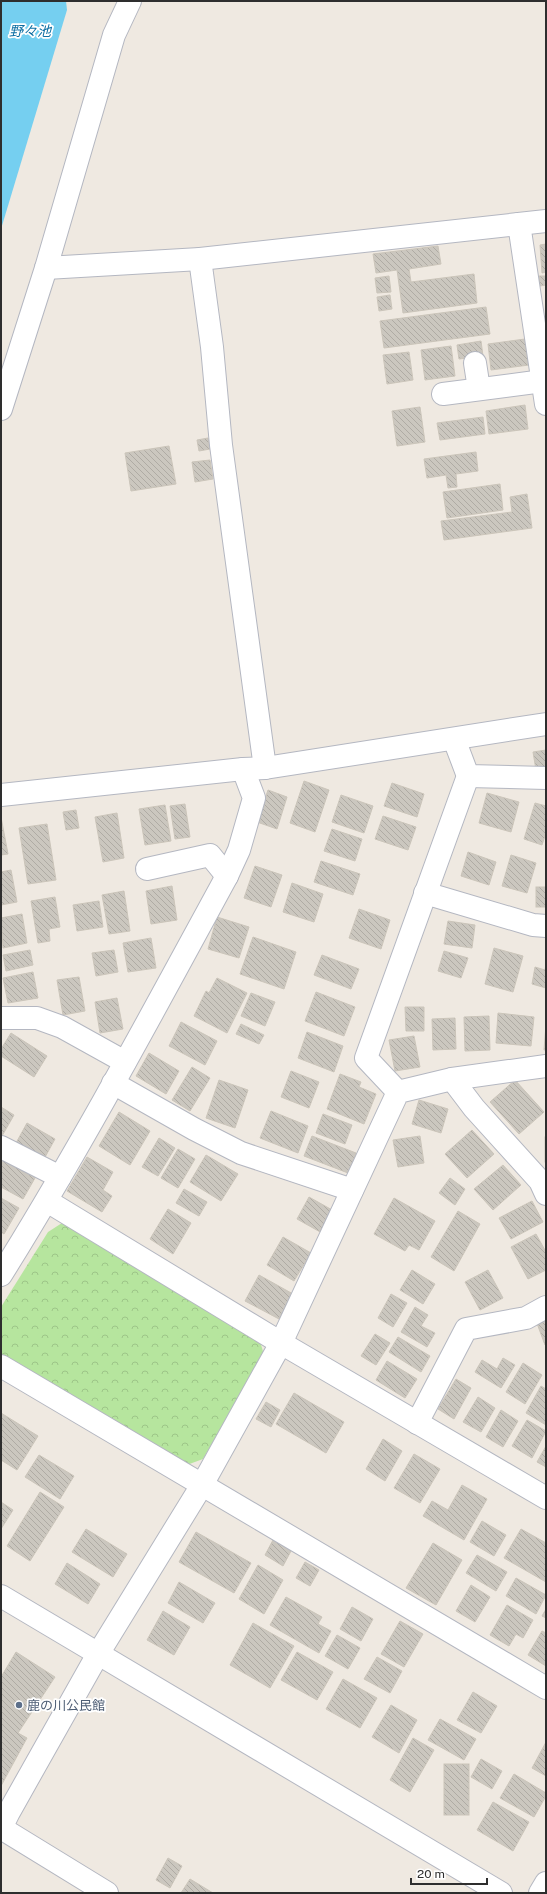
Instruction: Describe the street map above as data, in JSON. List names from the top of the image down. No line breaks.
{"water":["野々池"],"places":["鹿の川公民館"],"scale_bar":"20 m"}
